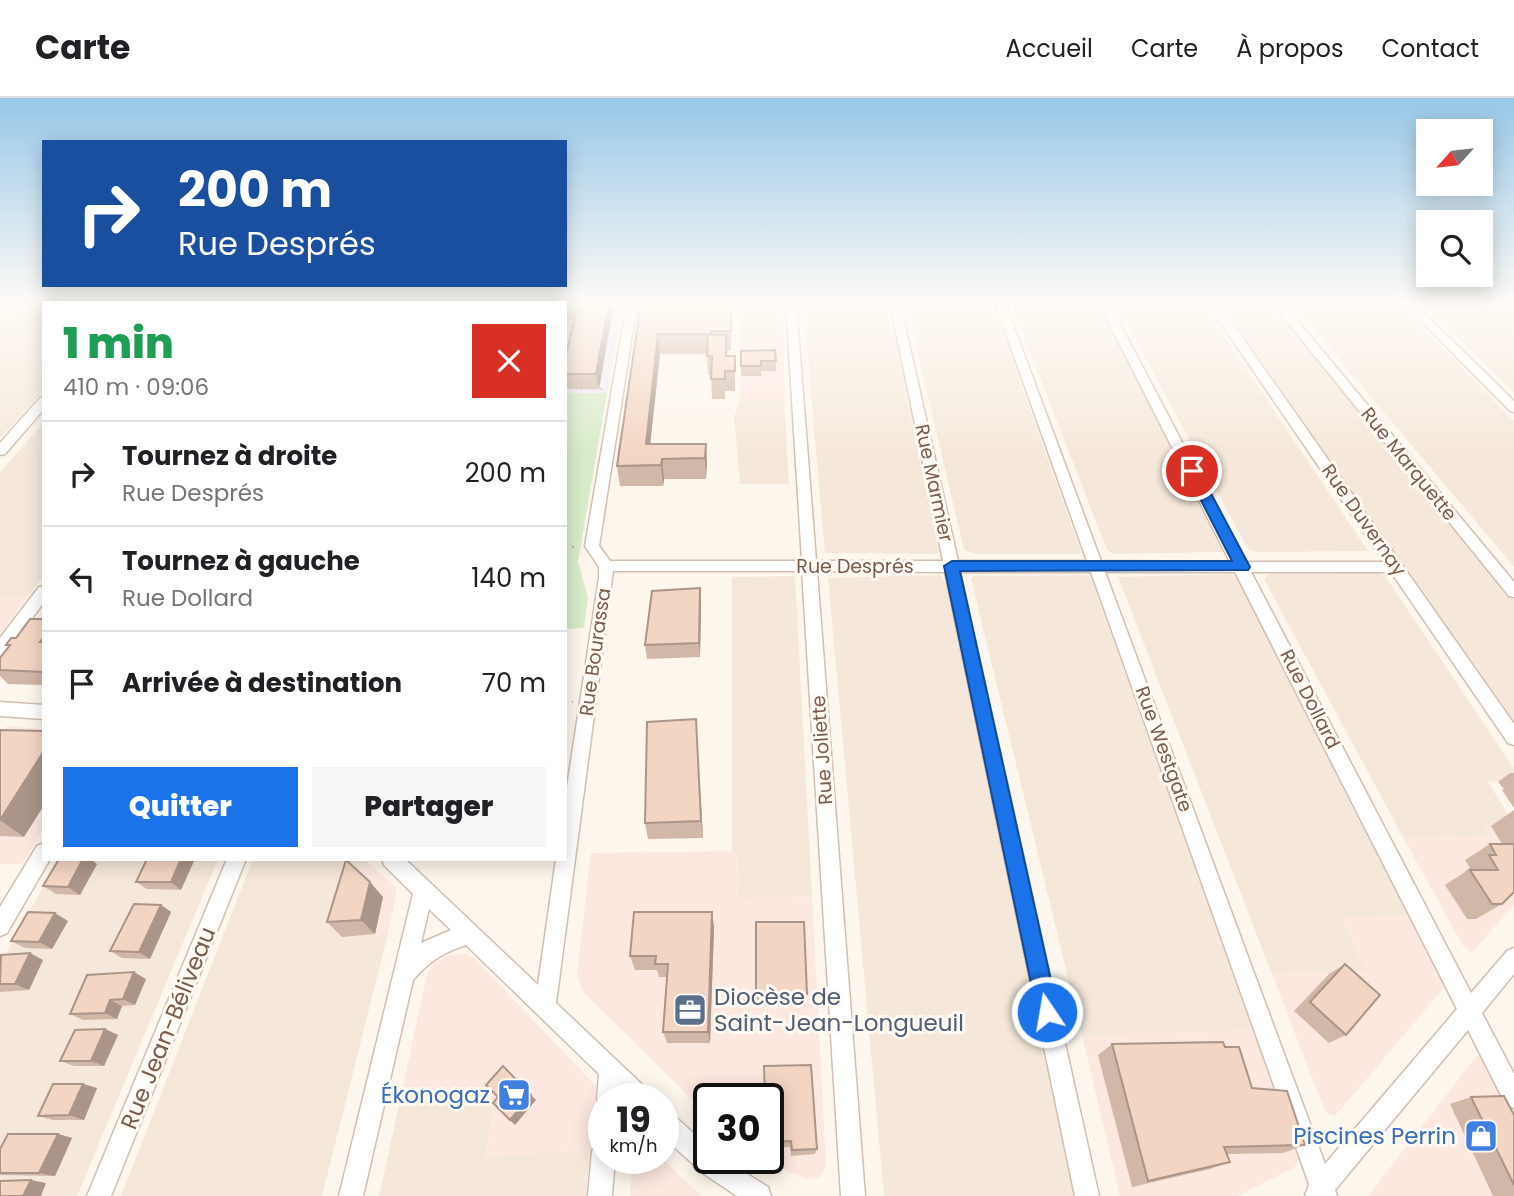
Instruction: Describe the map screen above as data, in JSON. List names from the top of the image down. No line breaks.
{"streets":{"street":["Rue Marquette","Rue Marmier","Rue Duvernay","Rue Després","Rue Bourassa","Rue Dollard","Rue Westgate","Rue Joliette","Rue Jean-Béliveau"]},"crossings":[["Rue Marmier","Rue Després"],["Rue Duvernay","Rue Després"],["Rue Després","Rue Bourassa"],["Rue Després","Rue Dollard"],["Rue Després","Rue Westgate"],["Rue Després","Rue Joliette"]],"places":{"office":["Diocèse de Saint-Jean-Longueuil"],"supermarket":["Ékonogaz"],"shop":["Piscines Perrin"]},"north":"bottom left","page":{"header":"Carte","nav":["Accueil","Carte","À propos","Contact"],"turn":["200 m","Rue Després"],"heading":["1 min","410 m · 09:06"],"list":[{"name":"Tournez à droite","note":"Rue Després","value":"200 m"},{"name":"Tournez à gauche","note":"Rue Dollard","value":"140 m"},{"name":"Arrivée à destination","value":"70 m"}],"buttons":["Quitter","Partager"],"speed":"19 km/h","limit":"30"}}
